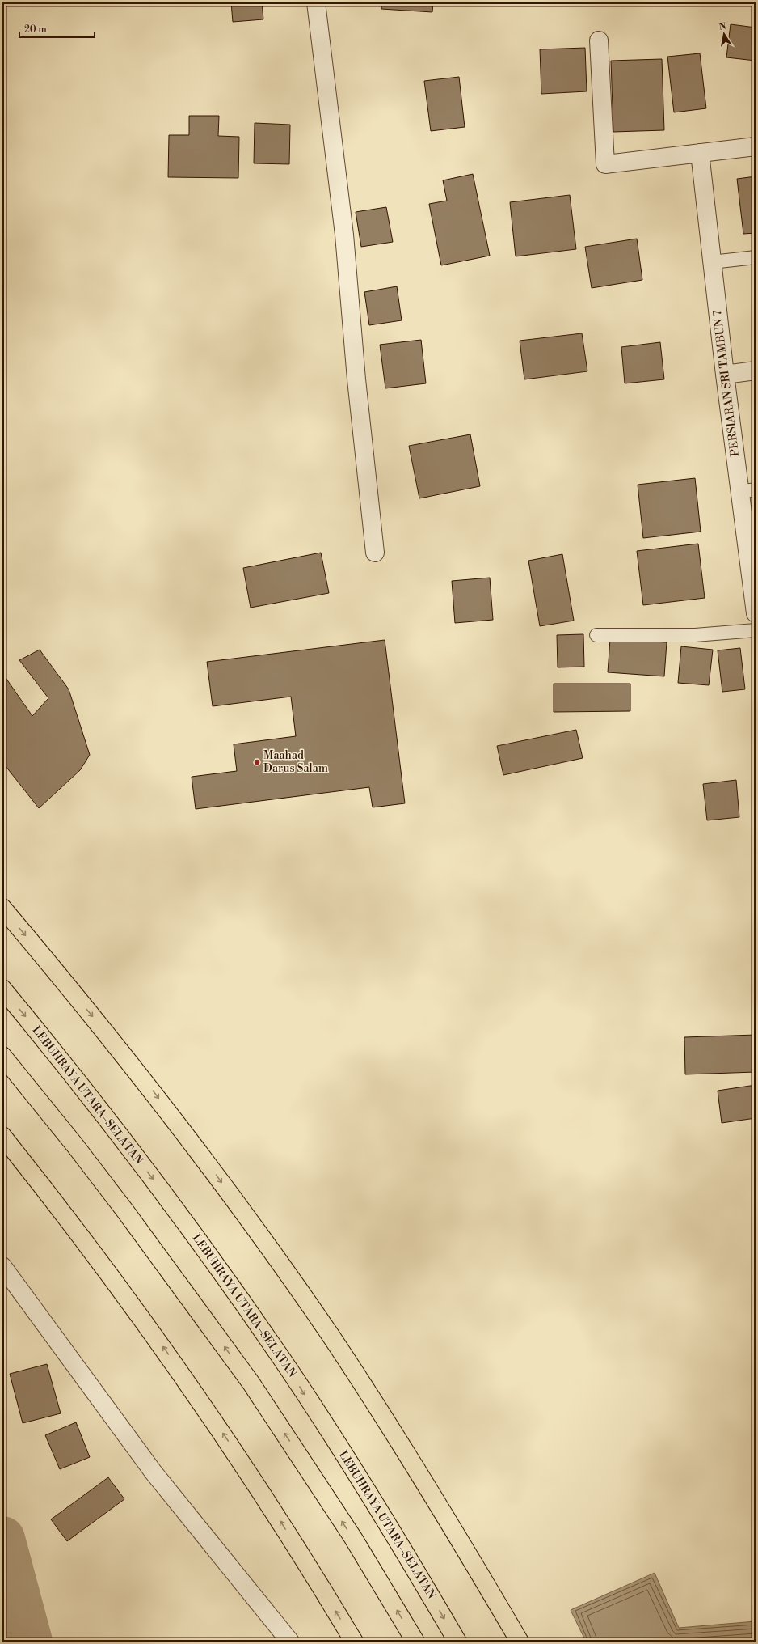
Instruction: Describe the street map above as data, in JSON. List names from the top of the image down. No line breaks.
{"streets":{"main road":["LEBUHRAYA UTARA–SELATAN"],"street":["PERSIARAN SRI TAMBUN 7"]},"places":["Maahad Darus Salam"],"scale_bar":"20 m","north":"top"}
